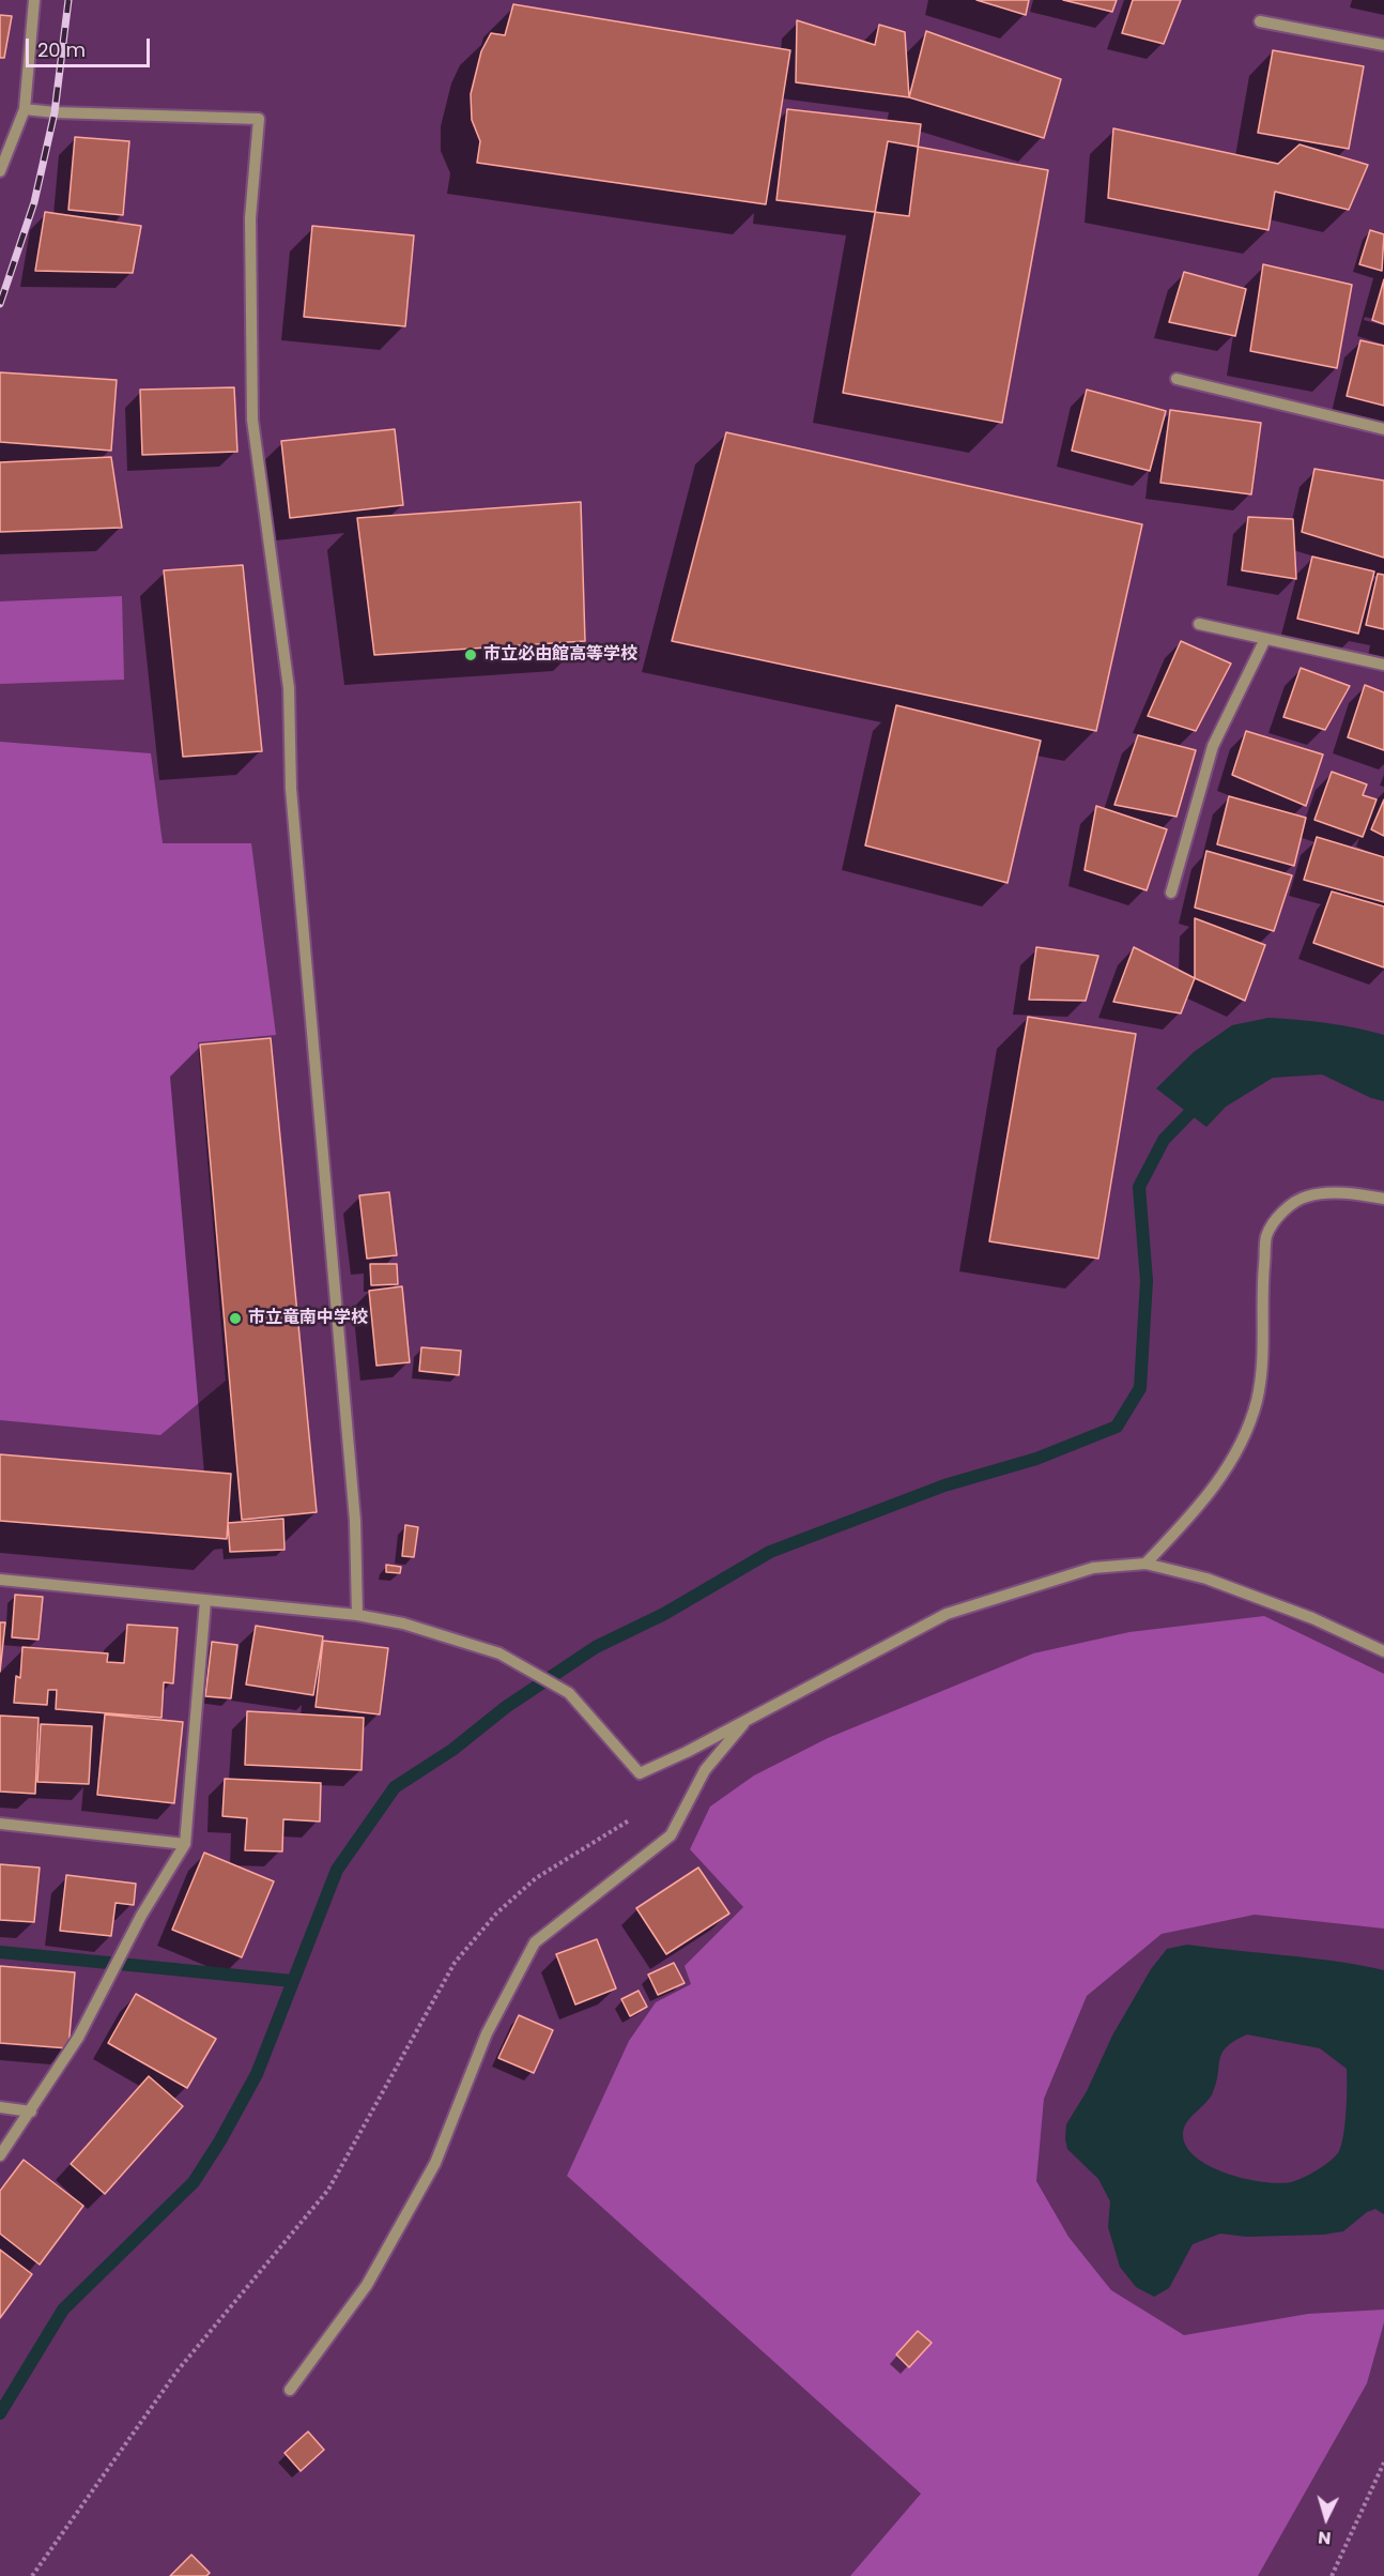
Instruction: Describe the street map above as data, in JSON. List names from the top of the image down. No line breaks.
{"places":["市立必由館高等学校","市立竜南中学校"],"scale_bar":"20 m","north":"bottom"}
